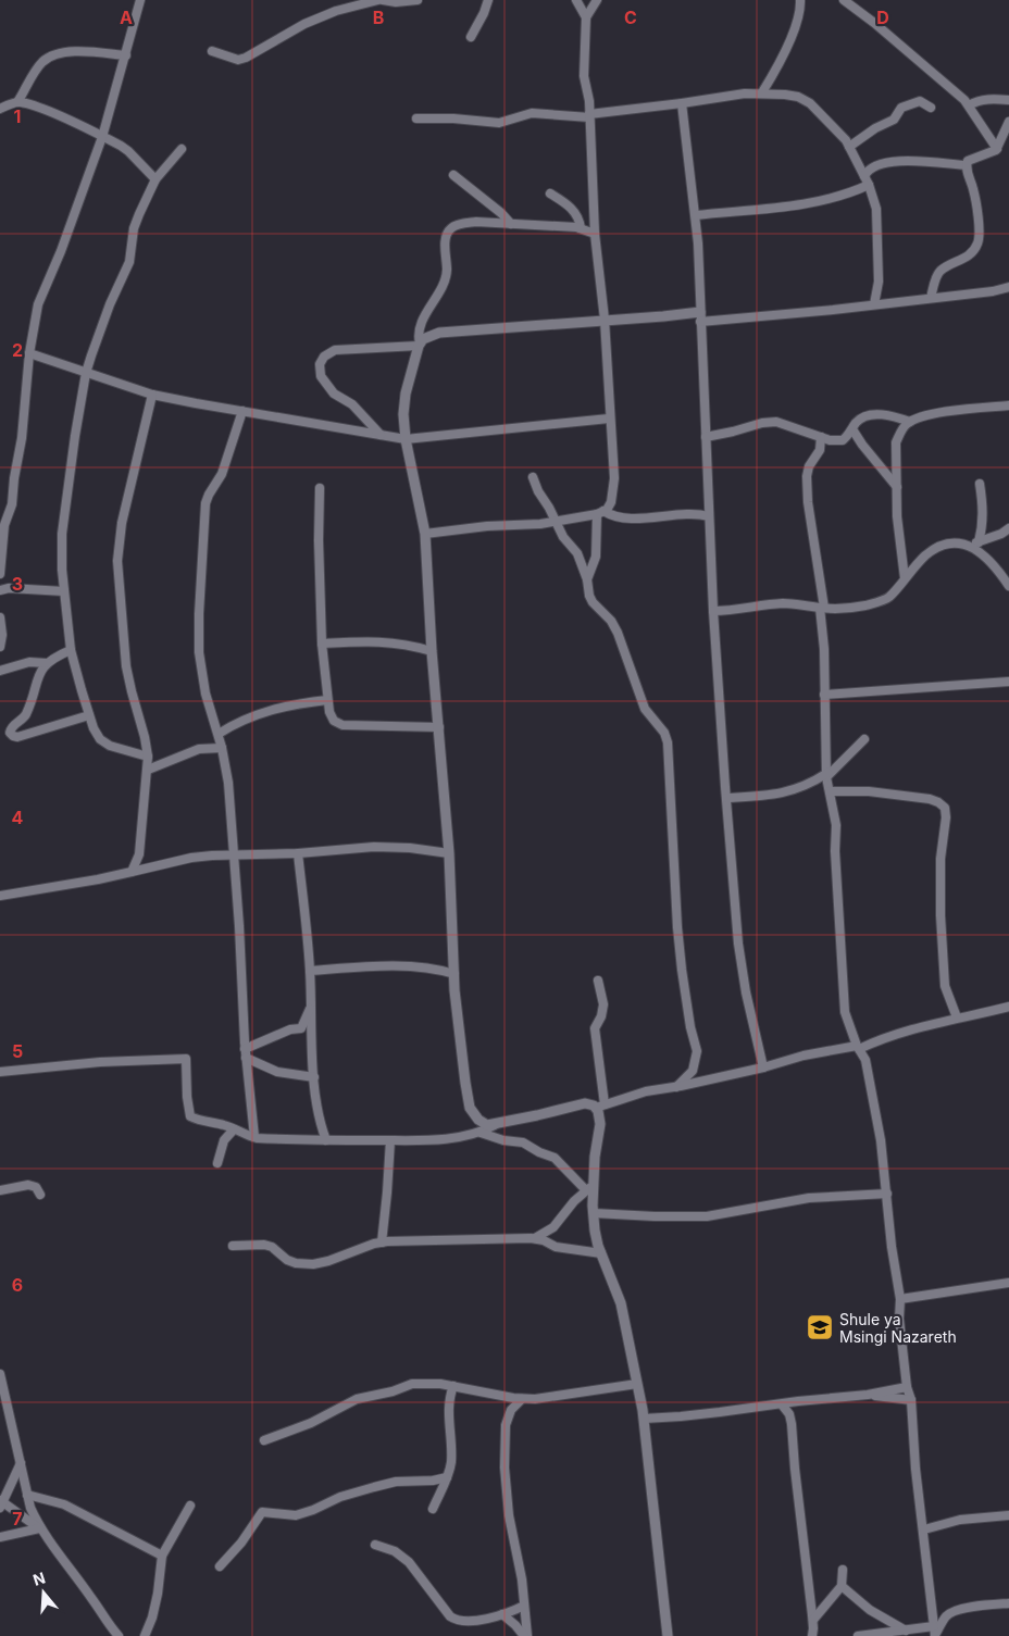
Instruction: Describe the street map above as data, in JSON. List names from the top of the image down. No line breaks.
{"places":{"school or university":["Shule ya Msingi Nazareth"]},"north":"top","grid":{"columns":["A","B","C","D"],"rows":["1","2","3","4","5","6","7"]}}
